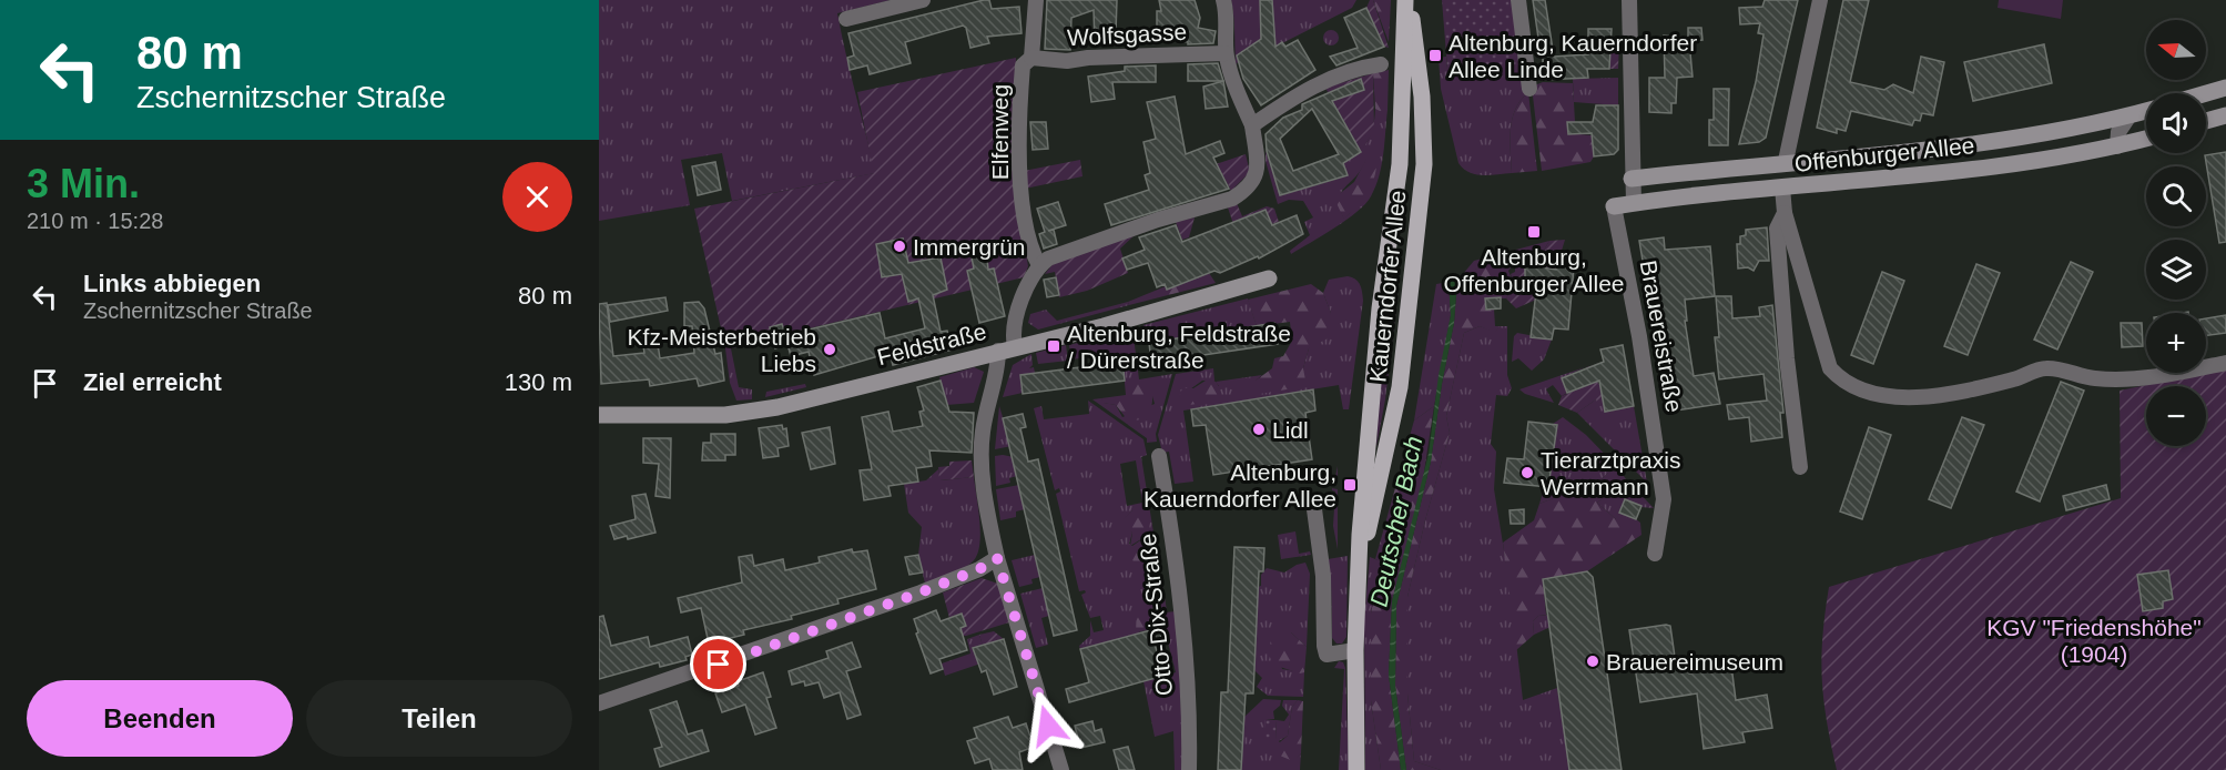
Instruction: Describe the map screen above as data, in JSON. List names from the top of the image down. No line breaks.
{"streets":{"main road":["Kauerndorfer Allee"],"street":["Wolfsgasse","Elfenweg","Offenburger Allee","Brauereistraße","Feldstraße","Otto-Dix-Straße"]},"crossings":[["Wolfsgasse","Elfenweg"],["Offenburger Allee","Brauereistraße"]],"water":["Deutscher Bach"],"parks":["KGV \"Friedenshöhe\" (1904)"],"places":{"transit":["Altenburg, Kauerndorfer Allee Linde","Altenburg, Offenburger Allee","Altenburg, Feldstraße / Dürerstraße","Altenburg, Kauerndorfer Allee"],"other":["Immergrün","Kfz-Meisterbetrieb Liebs","Lidl","Tierarztpraxis Werrmann","Brauereimuseum"]},"north":"left","page":{"turn":["80 m","Zschernitzscher Straße"],"map_buttons":["+","−"],"heading":["3 Min.","210 m · 15:28"],"list":[{"name":"Links abbiegen","note":"Zschernitzscher Straße","value":"80 m"},{"name":"Ziel erreicht","value":"130 m"}],"buttons":["Beenden","Teilen"]}}
